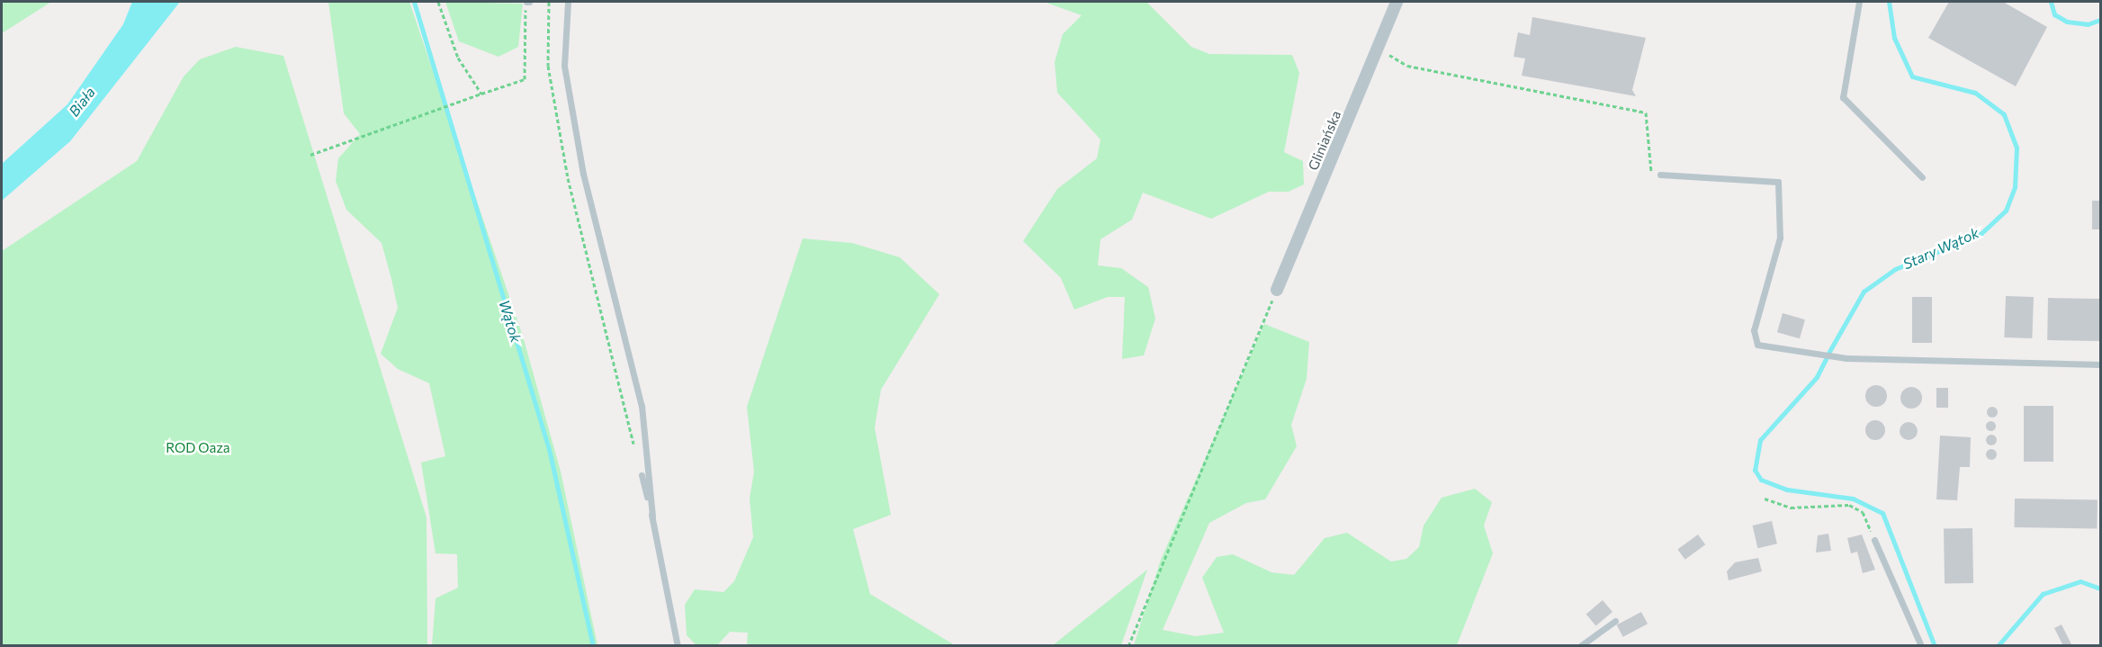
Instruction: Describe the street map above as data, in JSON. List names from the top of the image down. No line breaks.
{"streets":{"street":["Gliniańska"]},"water":["Biała","Stary Wątok","Wątok"],"parks":["ROD Oaza"]}
